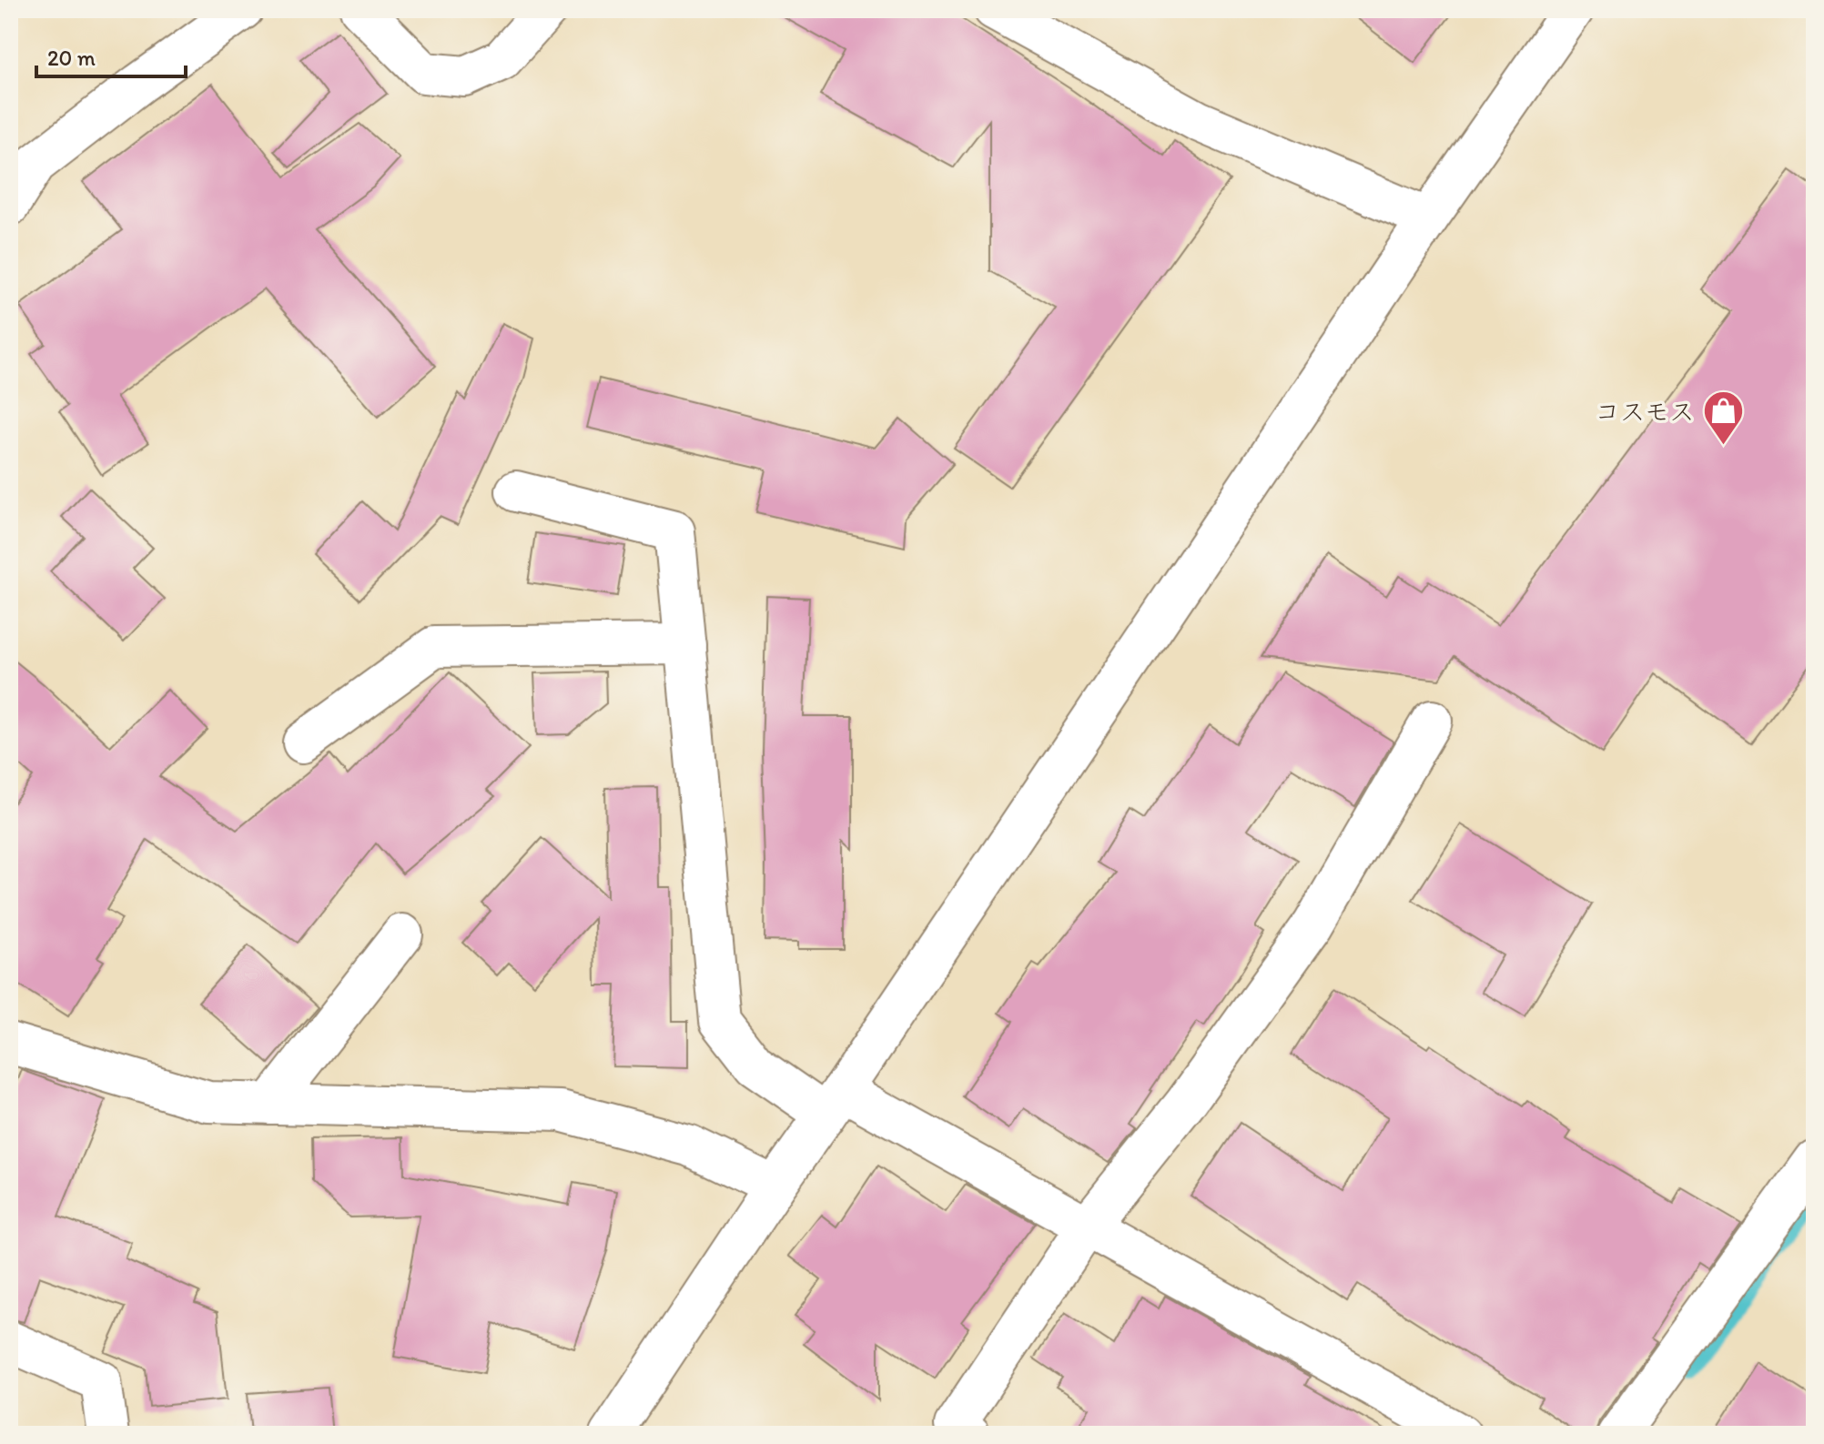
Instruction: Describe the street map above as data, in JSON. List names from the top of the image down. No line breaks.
{"places":{"shop":["コスモス"]},"scale_bar":"20 m"}
